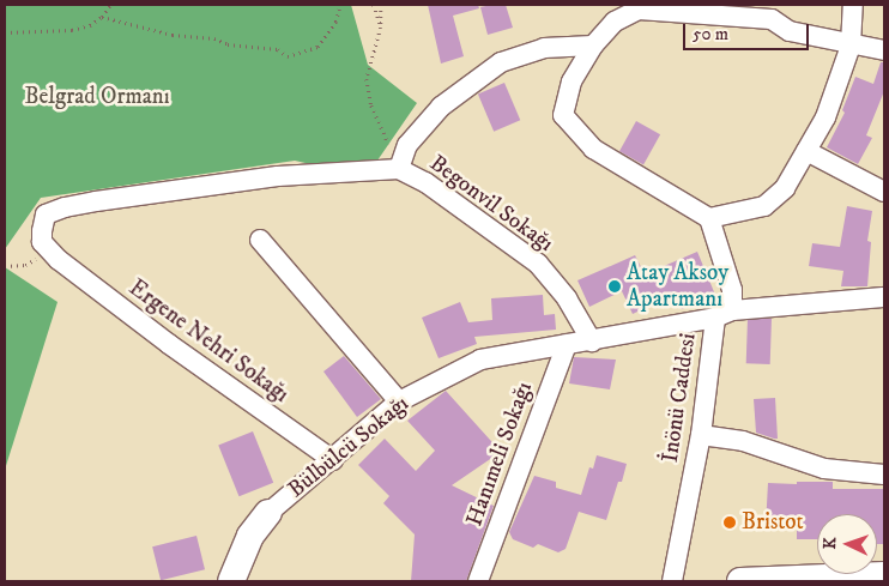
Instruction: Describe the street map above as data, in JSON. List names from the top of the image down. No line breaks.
{"streets":{"street":["Begonvil Sokağı","Ergene Nehri Sokağı","İnönü Caddesi","Bülbülcü Sokağı","Hanımeli Sokağı"]},"crossings":[["Begonvil Sokağı","Bülbülcü Sokağı"],["Ergene Nehri Sokağı","Bülbülcü Sokağı"],["İnönü Caddesi","Bülbülcü Sokağı"],["Bülbülcü Sokağı","Hanımeli Sokağı"]],"parks":["Belgrad Ormanı"],"places":["Atay Aksoy Apartmanı","Bristot"],"scale_bar":"50 m","north":"left"}
